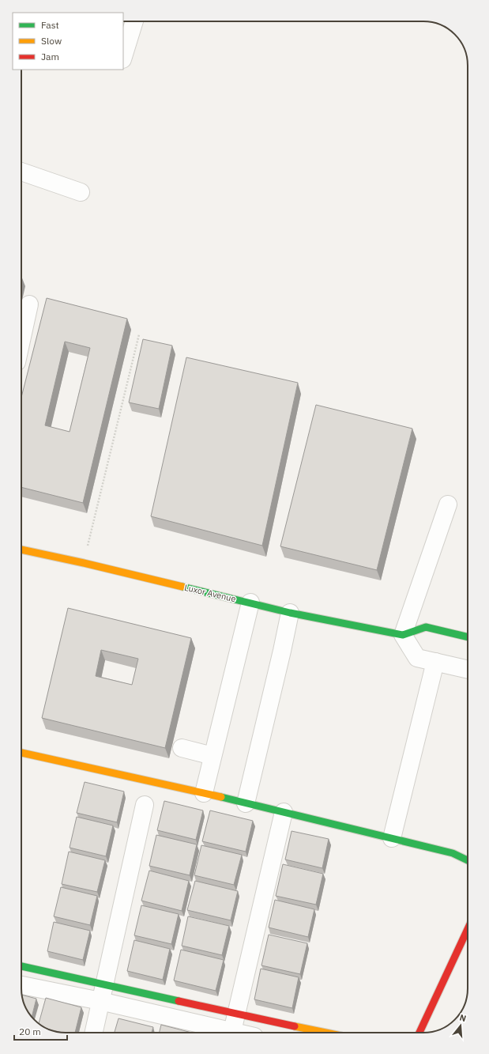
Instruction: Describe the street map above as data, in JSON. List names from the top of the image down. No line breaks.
{"streets":{"street":["Luxor Avenue"]},"legend":["Fast","Slow","Jam"],"scale_bar":"20 m","north":"top"}
